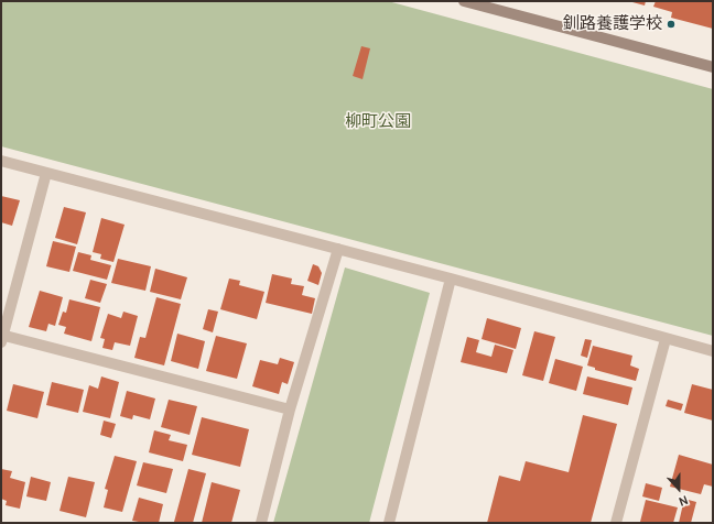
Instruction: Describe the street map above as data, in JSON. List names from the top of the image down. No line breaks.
{"parks":["柳町公園"],"places":["釧路養護学校"],"north":"bottom"}
